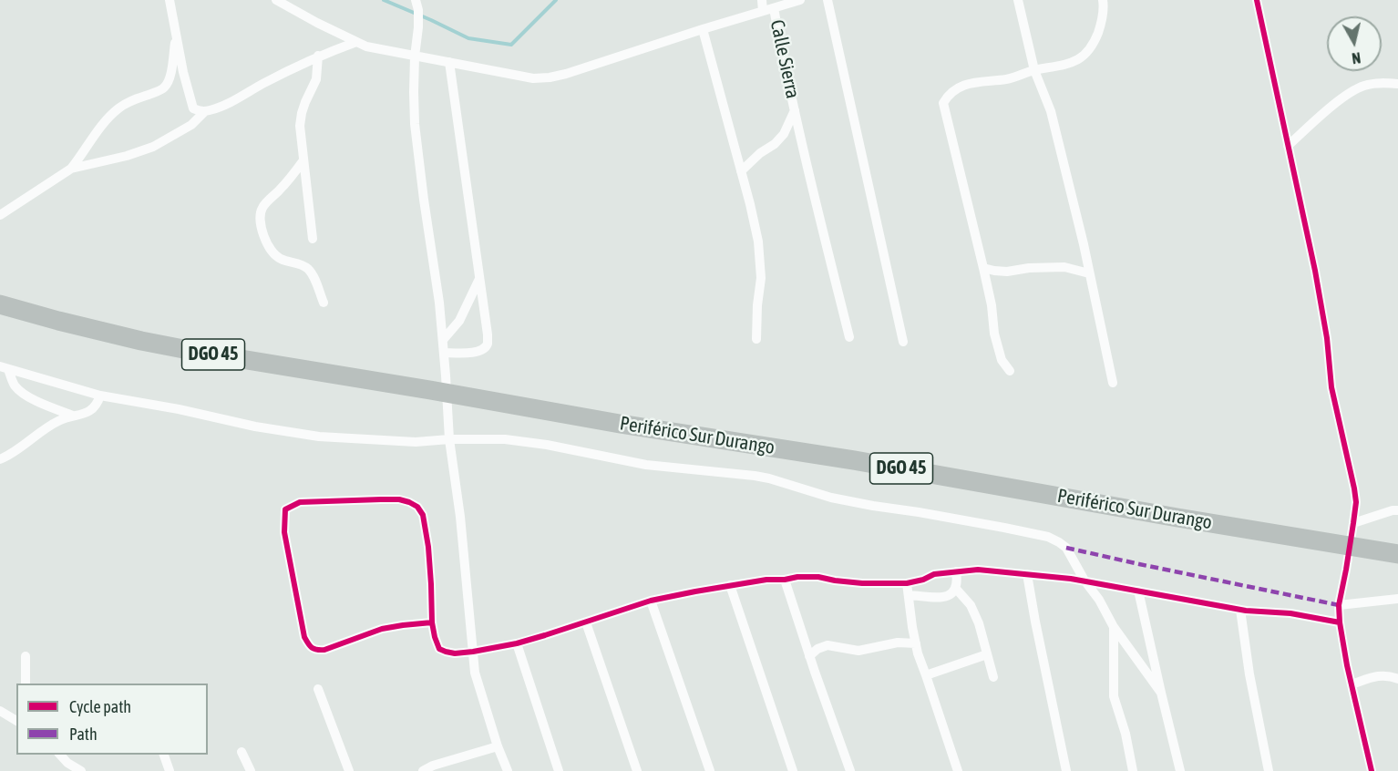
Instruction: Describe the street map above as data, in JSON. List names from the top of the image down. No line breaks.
{"streets":{"highway":["DGO 45","Periférico Sur Durango"],"street":["Calle Sierra"]},"legend":["Cycle path","Path"],"north":"bottom"}
